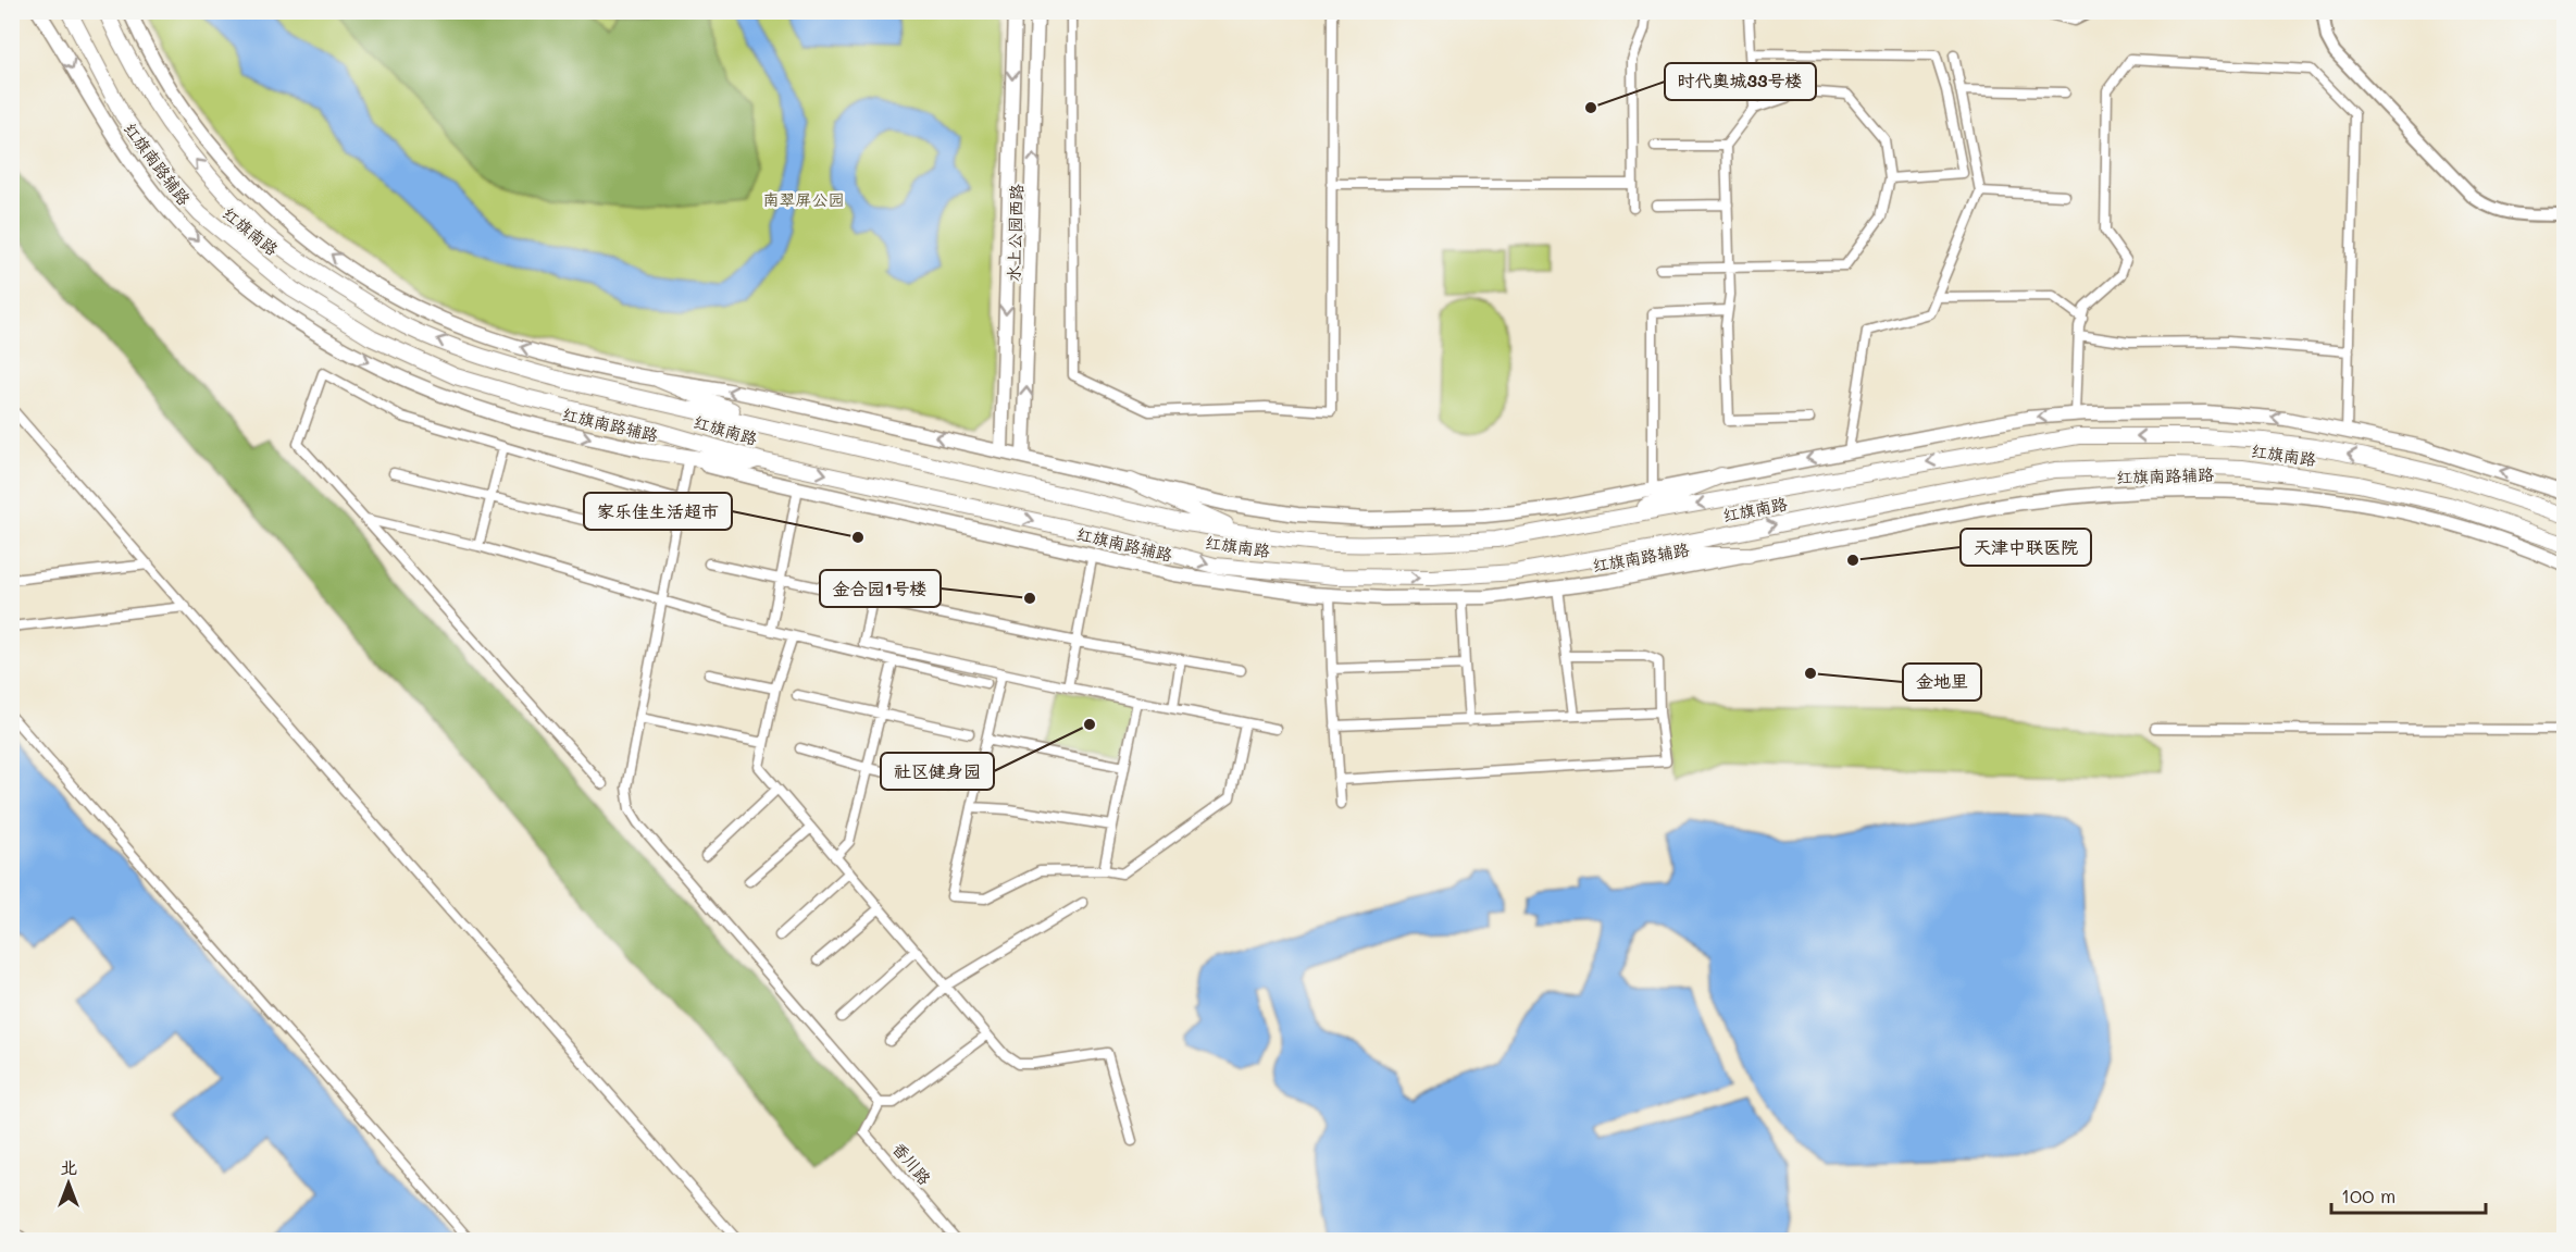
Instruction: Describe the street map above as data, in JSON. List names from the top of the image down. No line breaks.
{"streets":{"highway":["红旗南路"],"main road":["红旗南路辅路","水上公园西路"],"street":["香川路"]},"parks":["南翠屏公园"],"places":["时代奥城33号楼","家乐佳生活超市","天津中联医院","金合园1号楼","金地里","社区健身园"],"scale_bar":"100 m","north":"top"}
